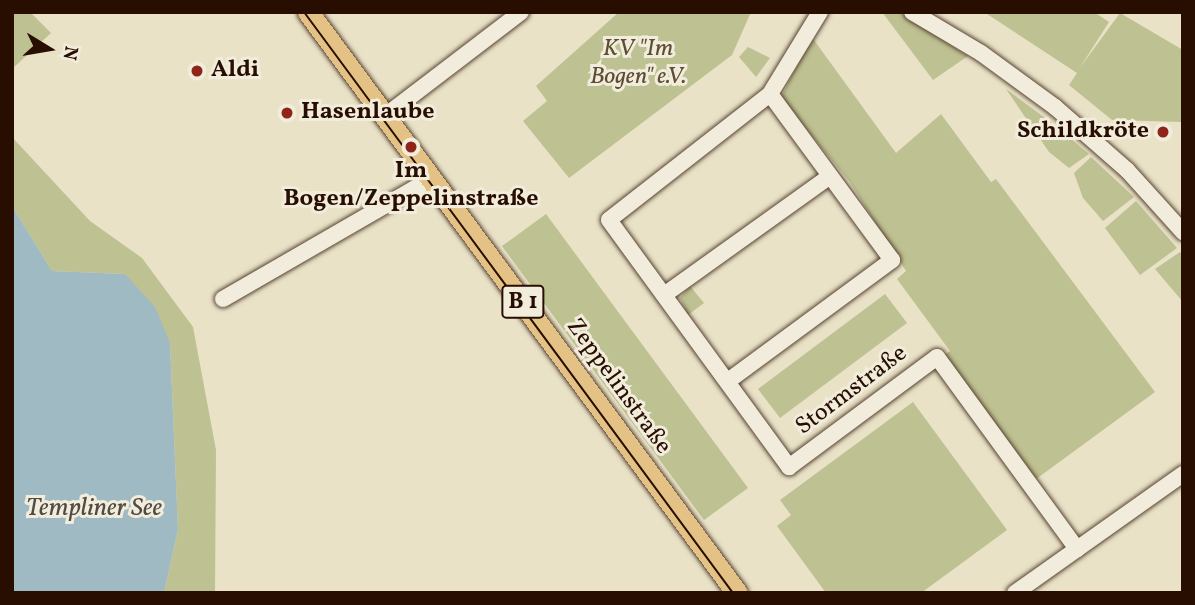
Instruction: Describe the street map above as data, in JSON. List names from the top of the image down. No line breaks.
{"streets":{"main road":["B 1","Zeppelinstraße"],"street":["Stormstraße"]},"water":["Templiner See"],"parks":["KV \"Im Bogen\" e.V."],"places":["Aldi","Hasenlaube","Schildkröte","Im Bogen/Zeppelinstraße"],"north":"right"}
